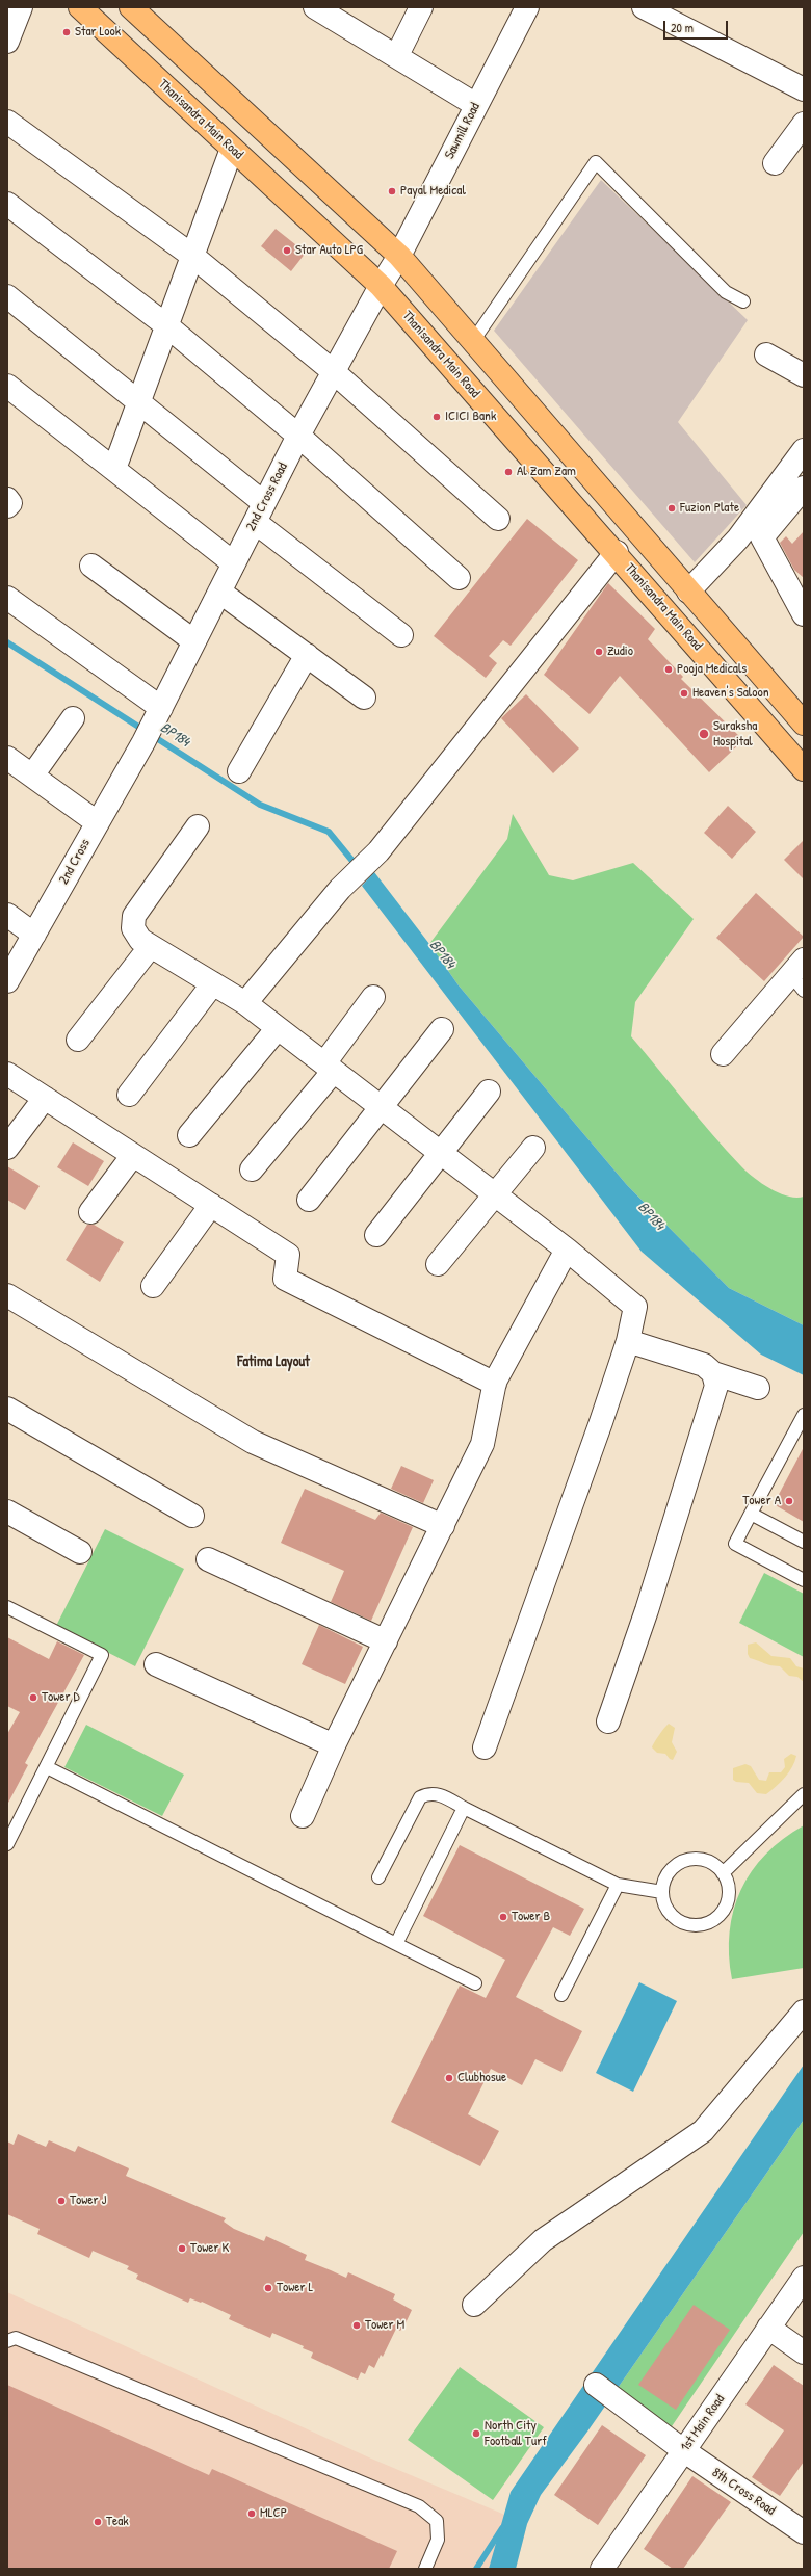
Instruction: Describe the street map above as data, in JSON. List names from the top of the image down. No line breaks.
{"streets":{"main road":["Thanisandra Main Road"],"street":["Sawmill Road","2nd Cross Road","2nd Cross","1st Main Road","8th Cross Road"]},"crossings":[["Thanisandra Main Road","2nd Cross Road"],["Sawmill Road","2nd Cross Road"],["2nd Cross Road","2nd Cross"],["1st Main Road","8th Cross Road"]],"districts":["Fatima Layout"],"water":["BP184"],"places":["Star Look","Payal Medical","Star Auto LPG","ICICI Bank","Al Zam Zam","Fuzion Plate","Zudio","Pooja Medicals","Heaven's Saloon","Suraksha Hospital","Tower A","Tower D","Tower B","Clubhosue","Tower J","Tower K","Tower L","Tower M","North City Football Turf","MLCP","Teak"],"scale_bar":"20 m"}
